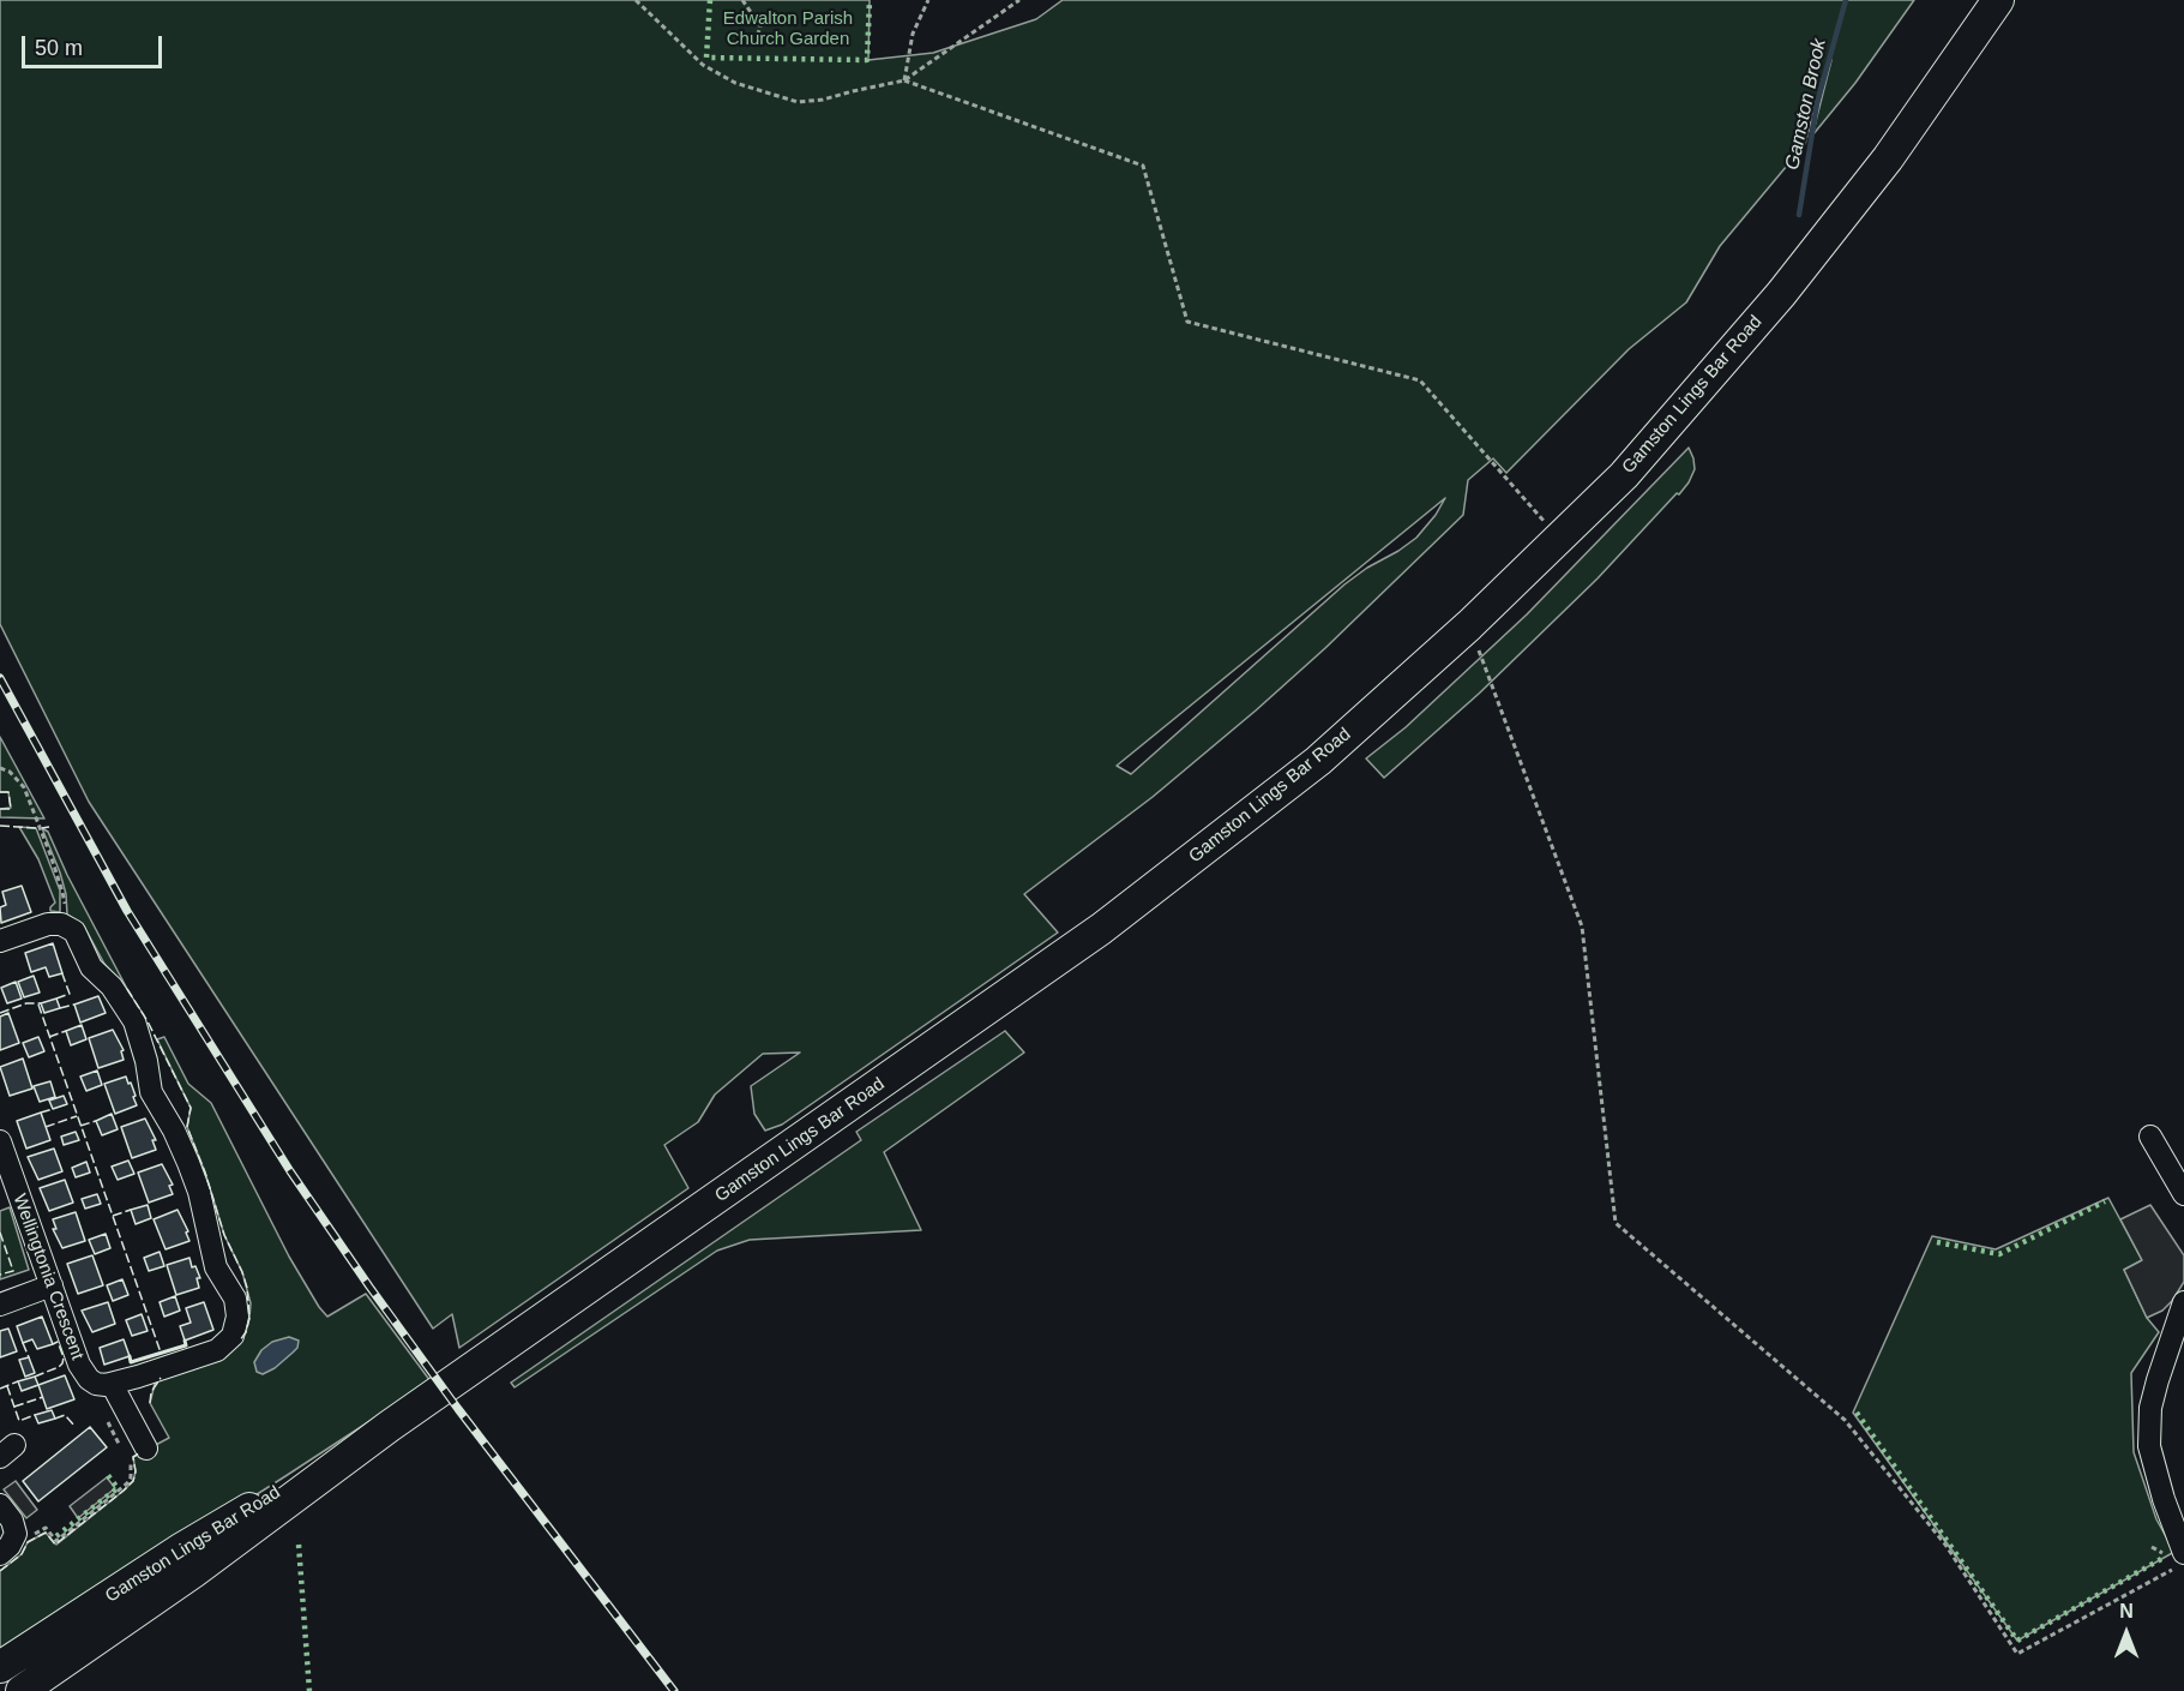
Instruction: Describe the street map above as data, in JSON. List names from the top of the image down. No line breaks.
{"streets":{"highway":["Gamston Lings Bar Road"],"street":["Wellingtonia Crescent"]},"water":["Gamston Brook"],"parks":["Edwalton Parish Church Garden"],"scale_bar":"50 m","north":"top"}
